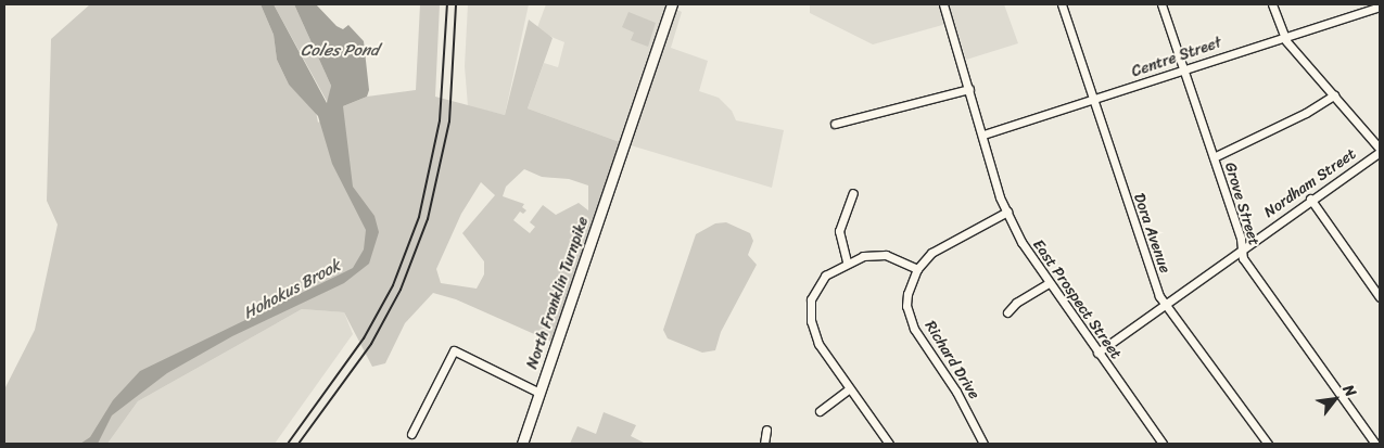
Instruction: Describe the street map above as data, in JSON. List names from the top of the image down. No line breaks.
{"streets":{"main road":["North Franklin Turnpike"],"street":["Centre Street","Nordham Street","Grove Street","Dora Avenue","East Prospect Street","Richard Drive"]},"crossings":[["Centre Street","Grove Street"],["Centre Street","Dora Avenue"],["Centre Street","East Prospect Street"],["Nordham Street","Grove Street"],["Nordham Street","Dora Avenue"],["Nordham Street","East Prospect Street"],["East Prospect Street","Richard Drive"]],"water":["Coles Pond","Hohokus Brook"],"north":"top right"}
